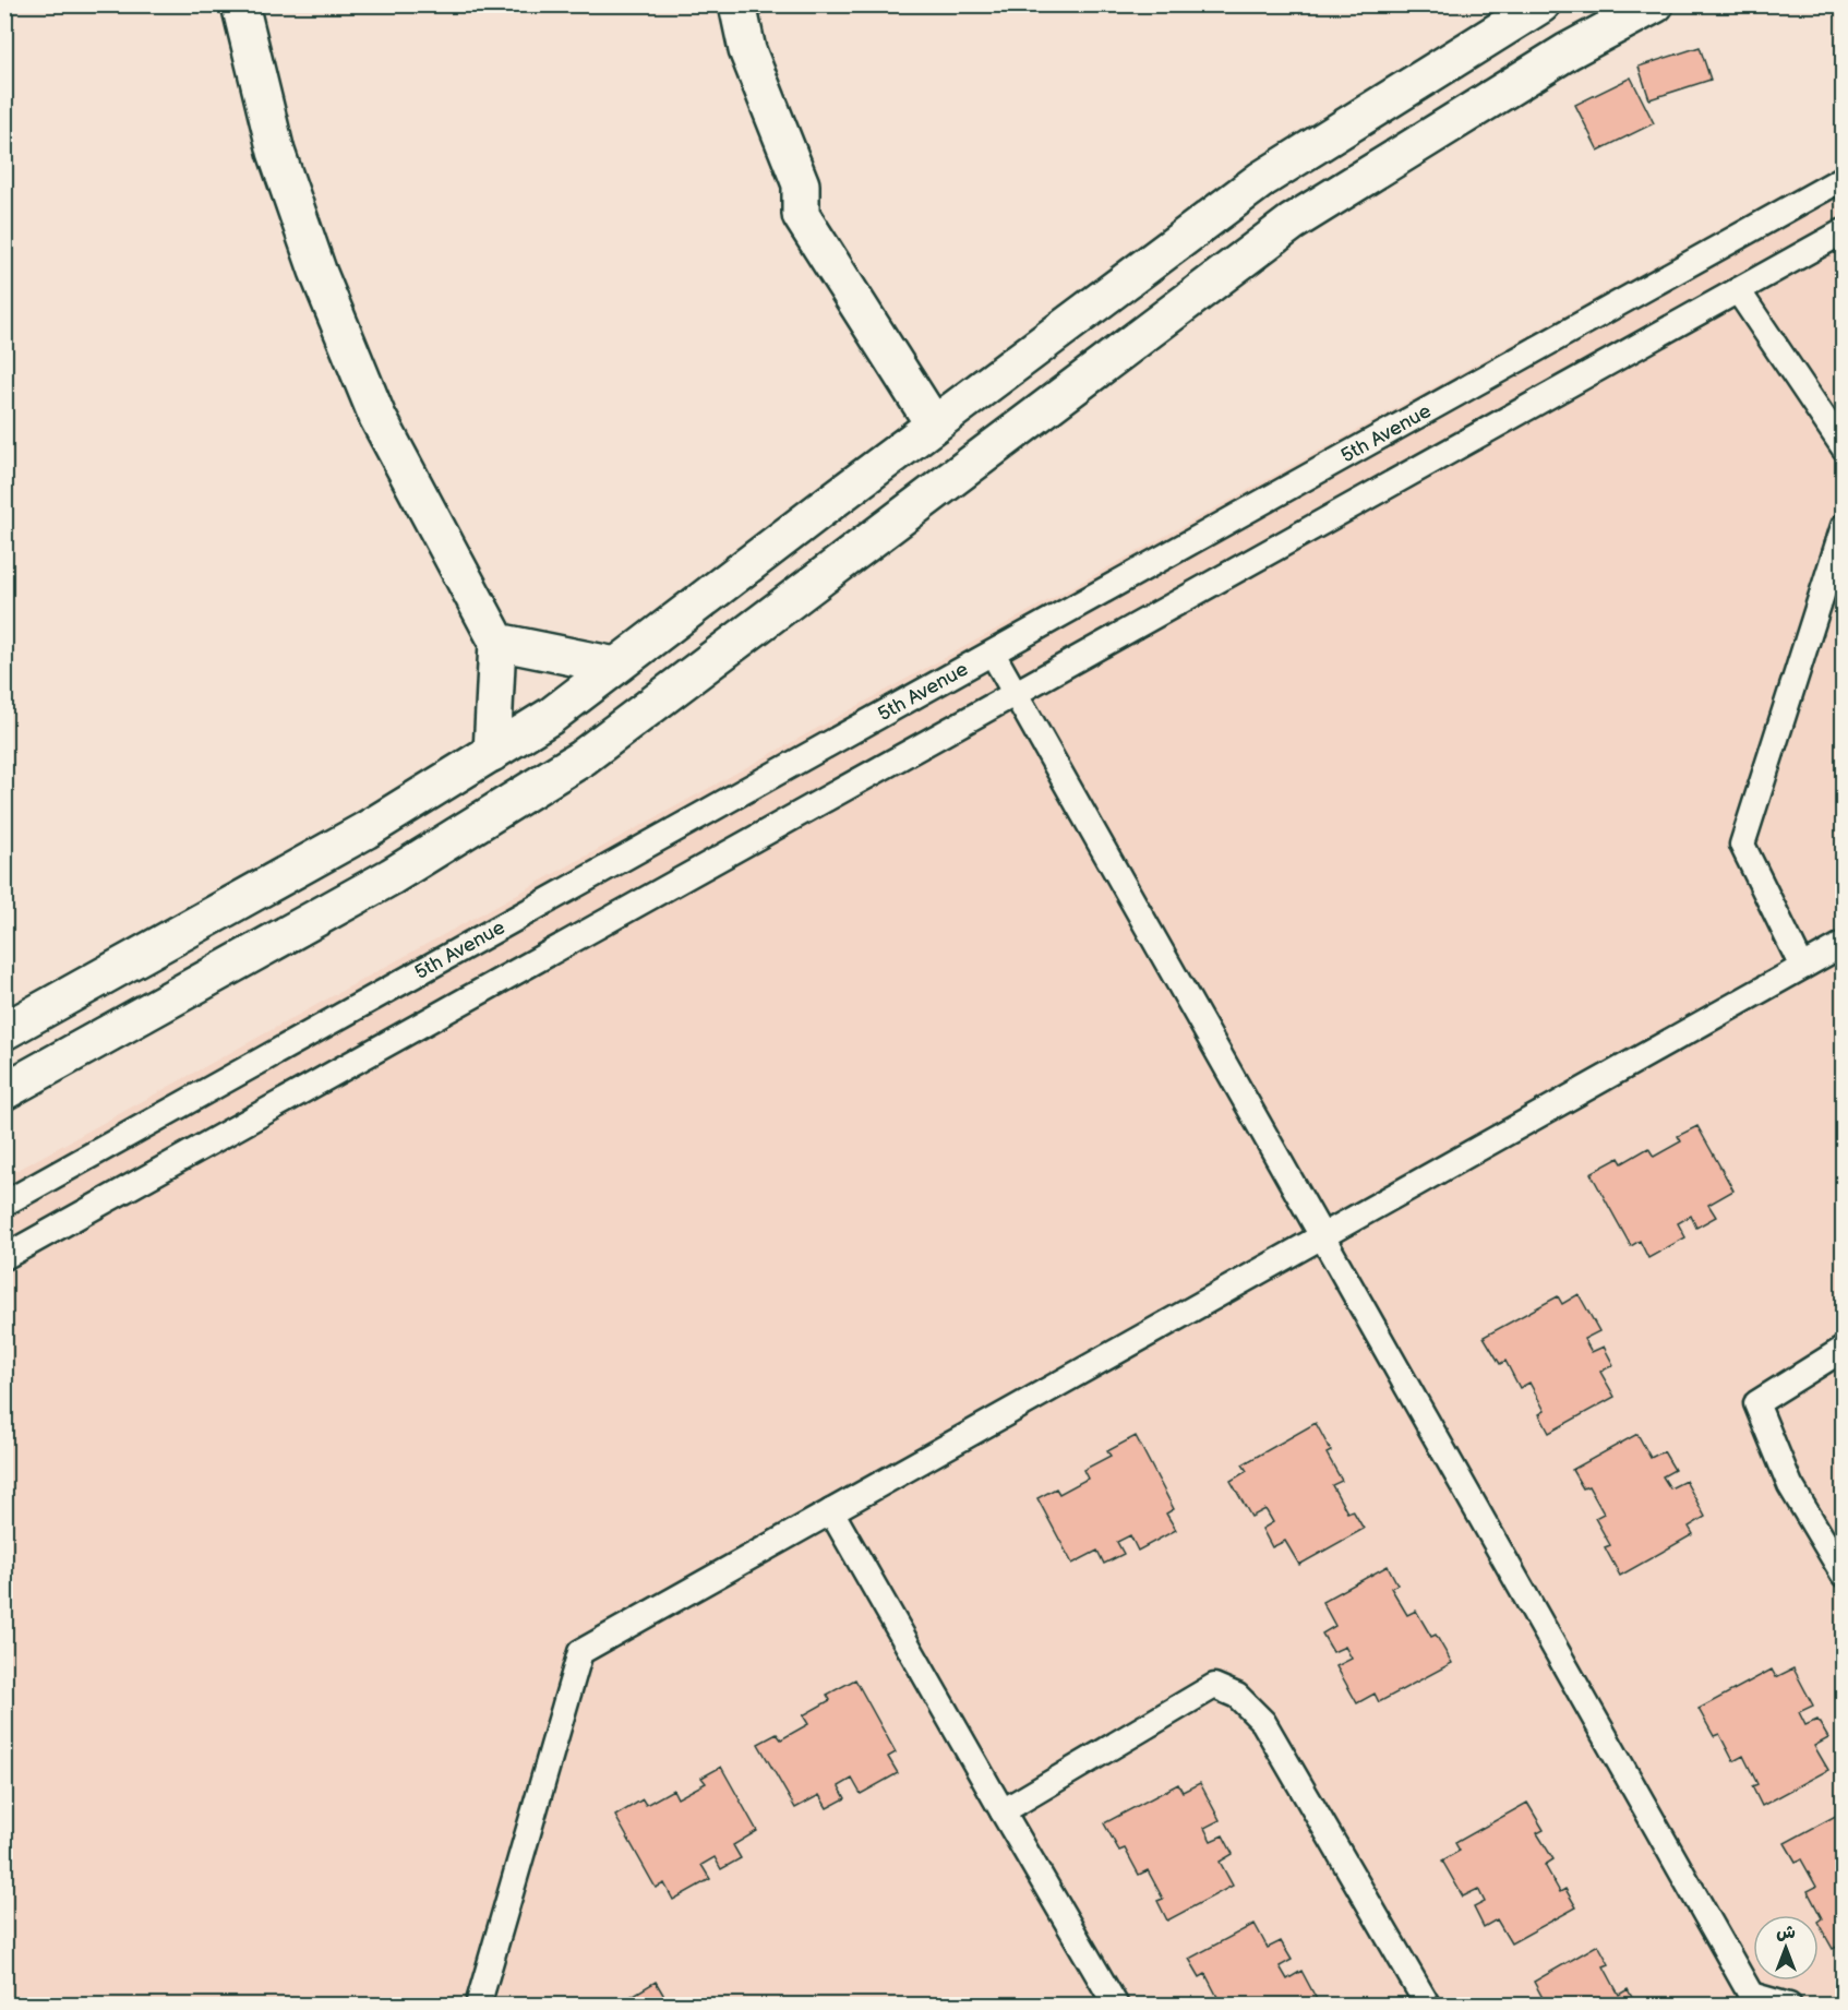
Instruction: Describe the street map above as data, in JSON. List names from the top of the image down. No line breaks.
{"streets":{"lane":["5th Avenue"]},"north":"top"}
